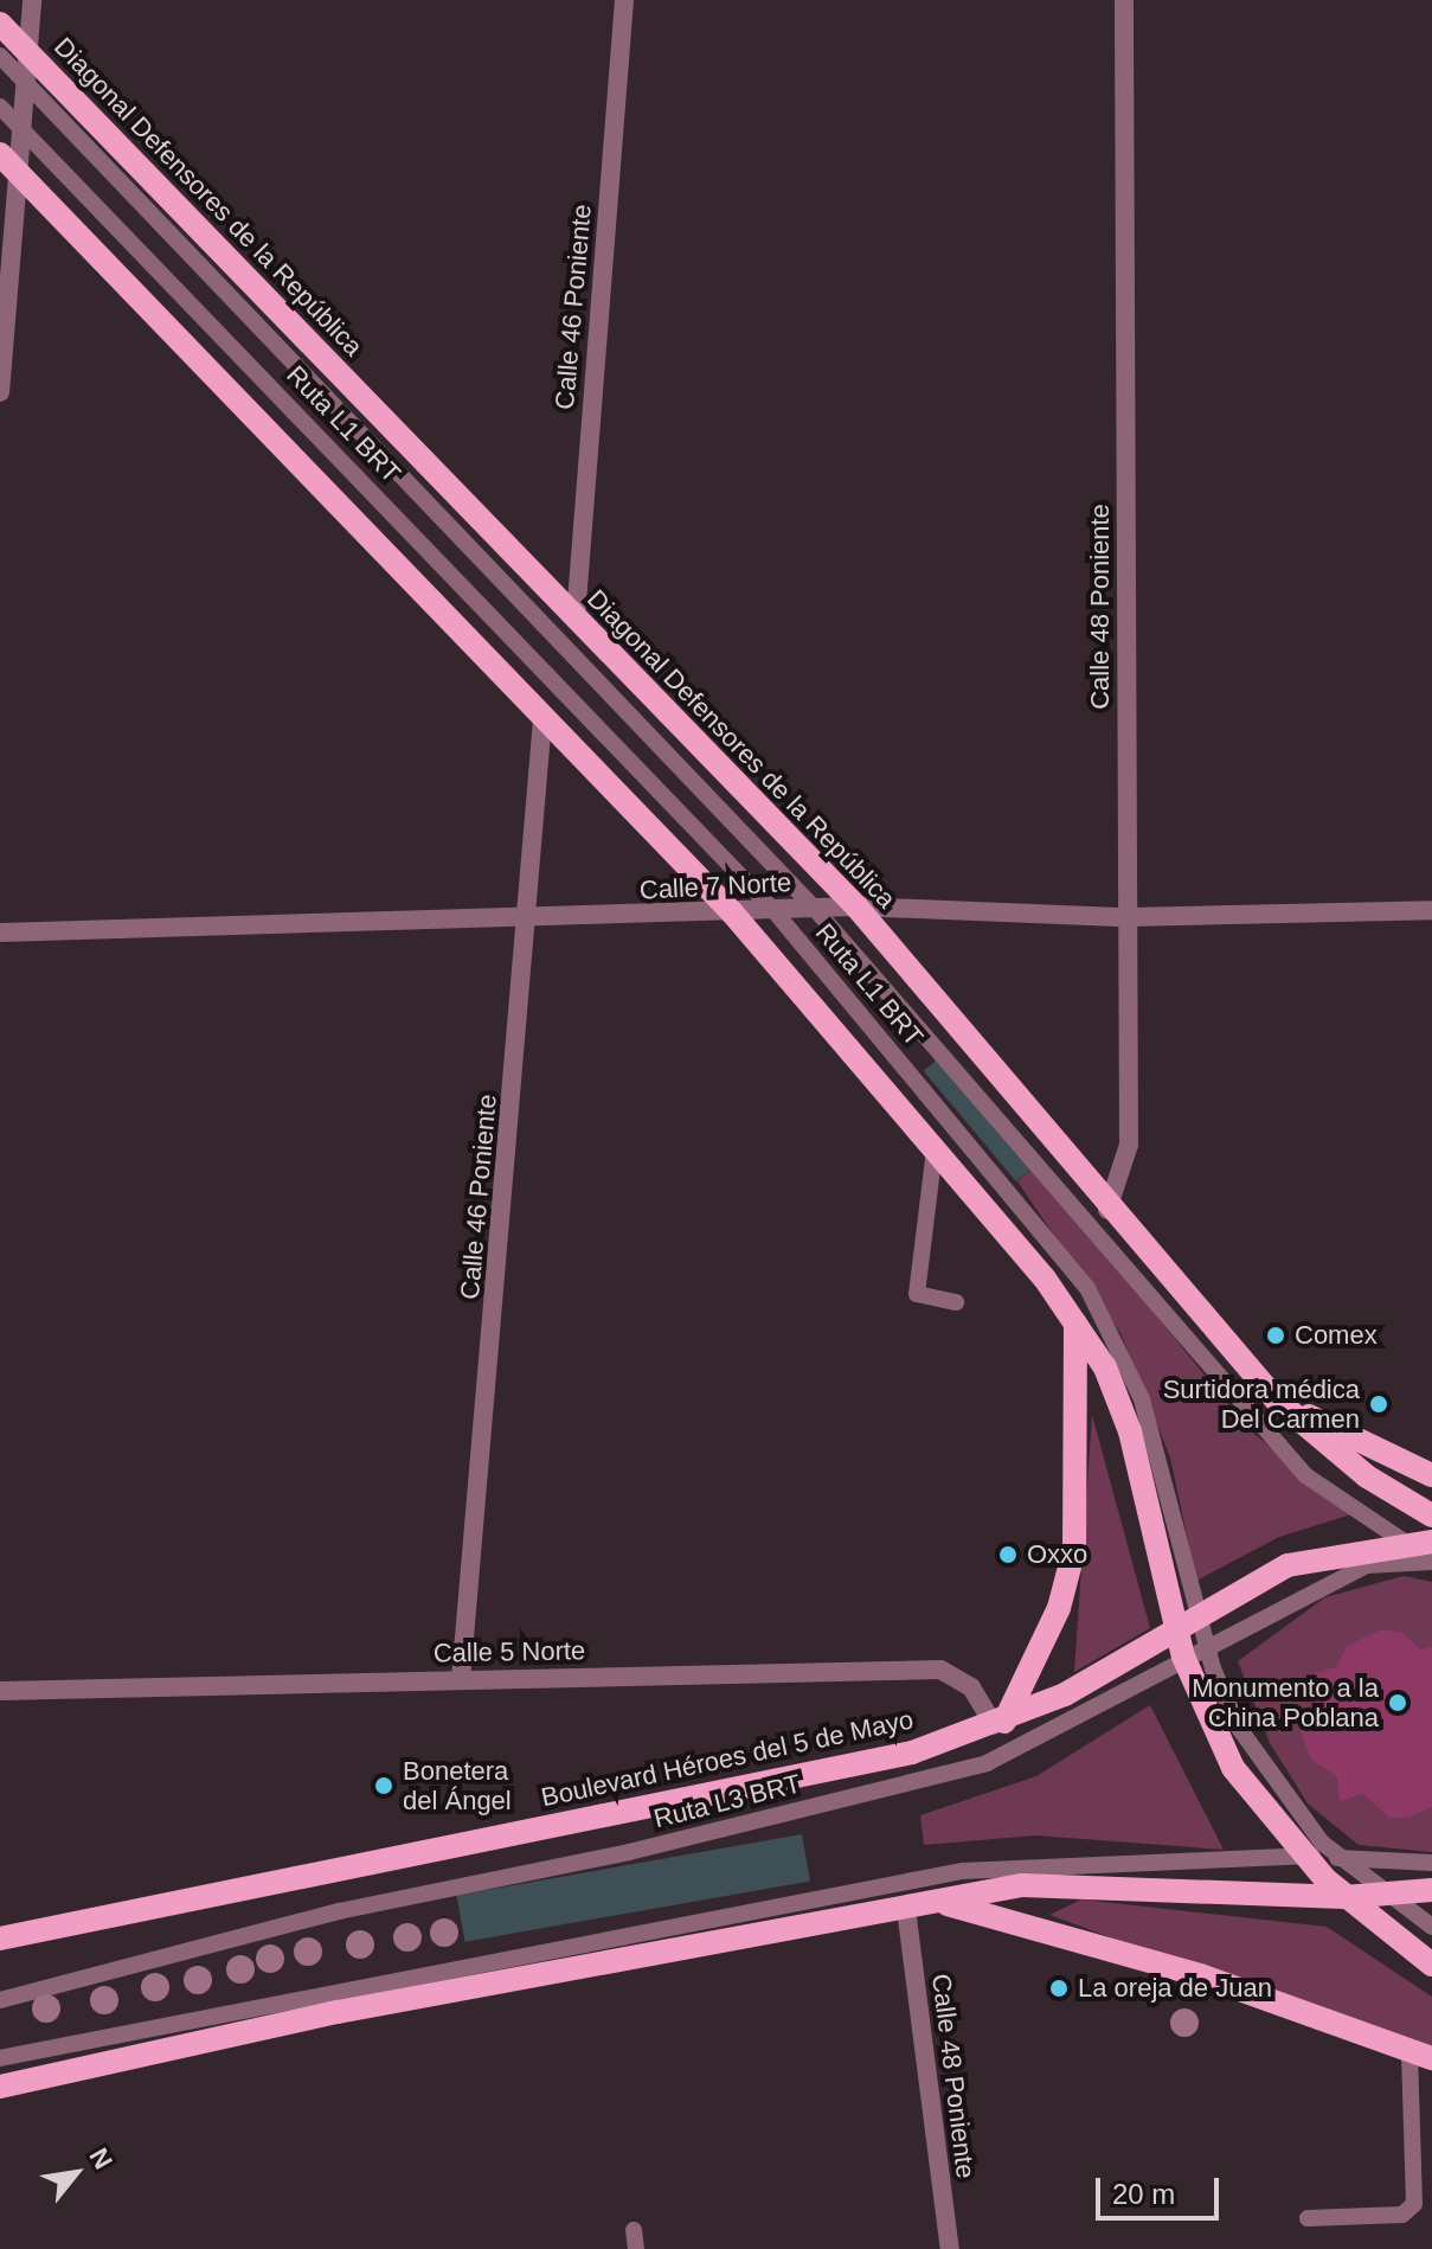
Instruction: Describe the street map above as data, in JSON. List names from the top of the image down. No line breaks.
{"streets":{"main road":["Diagonal Defensores de la República","Boulevard Héroes del 5 de Mayo"],"street":["Calle 46 Poniente","Calle 48 Poniente","Calle 7 Norte","Calle 5 Norte"],"lane":["Ruta L1 BRT","Ruta L3 BRT"]},"crossings":[["Diagonal Defensores de la República","Calle 46 Poniente"],["Diagonal Defensores de la República","Calle 48 Poniente"],["Diagonal Defensores de la República","Calle 7 Norte"],["Calle 46 Poniente","Calle 7 Norte"],["Calle 46 Poniente","Calle 5 Norte"],["Ruta L1 BRT","Calle 7 Norte"],["Ruta L1 BRT","Boulevard Héroes del 5 de Mayo"],["Ruta L1 BRT","Ruta L3 BRT"],["Calle 48 Poniente","Calle 7 Norte"],["Calle 5 Norte","Boulevard Héroes del 5 de Mayo"]],"places":["Comex","Surtidora médica Del Carmen","Oxxo","Monumento a la China Poblana","Bonetera del Ángel","La oreja de Juan"],"scale_bar":"20 m","north":"top right"}
